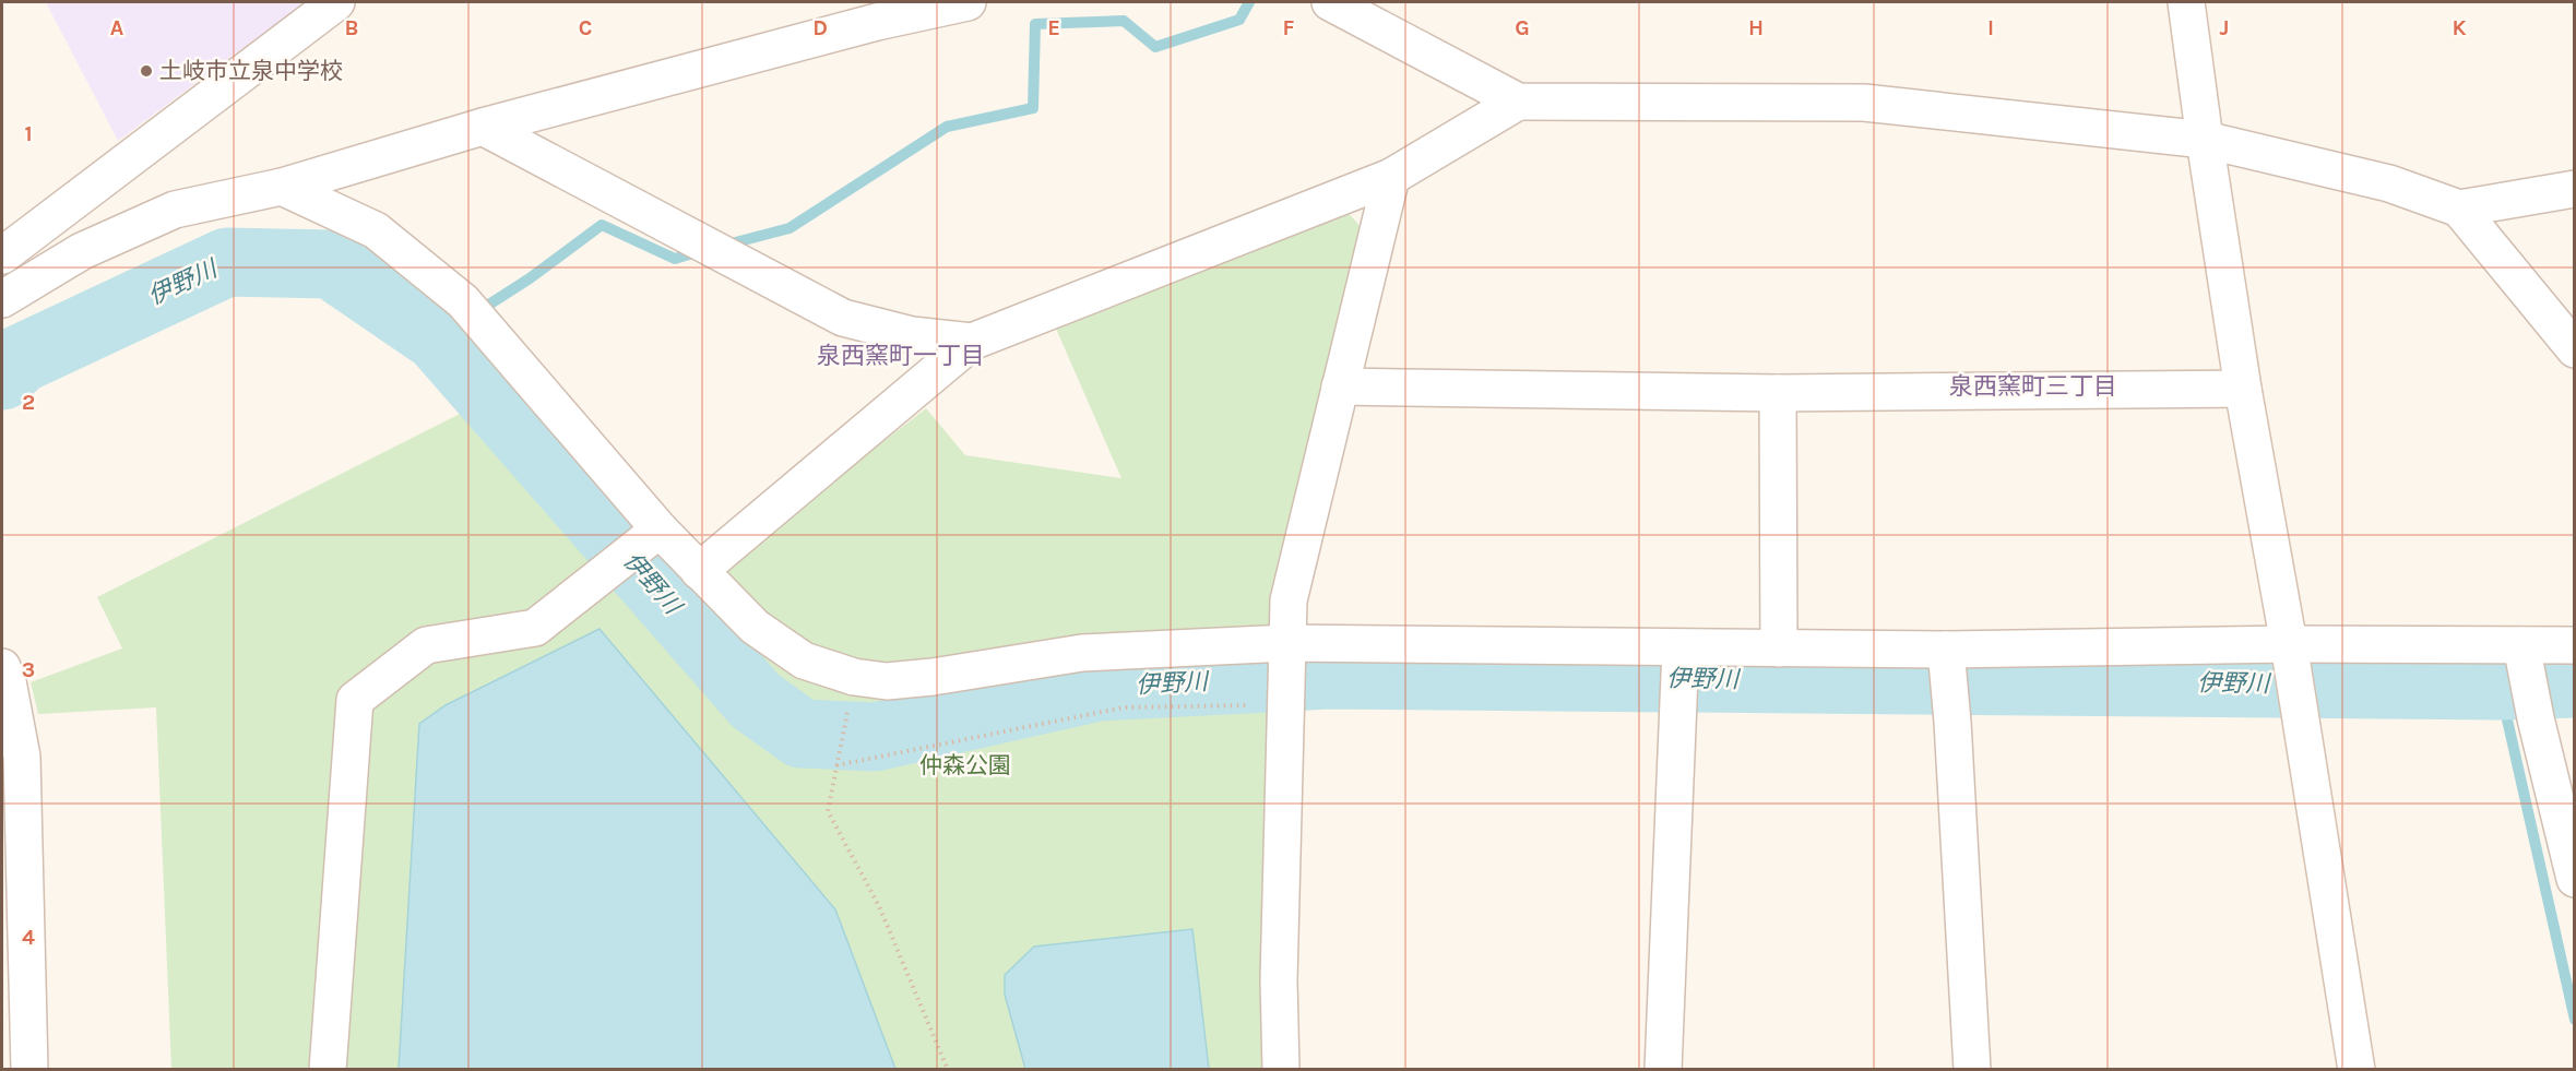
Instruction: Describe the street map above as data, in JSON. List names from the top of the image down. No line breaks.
{"districts":["泉西窯町一丁目","泉西窯町三丁目"],"water":["伊野川"],"parks":["仲森公園"],"places":["土岐市立泉中学校"],"grid":{"columns":["A","B","C","D","E","F","G","H","I","J","K"],"rows":["1","2","3","4"]}}
